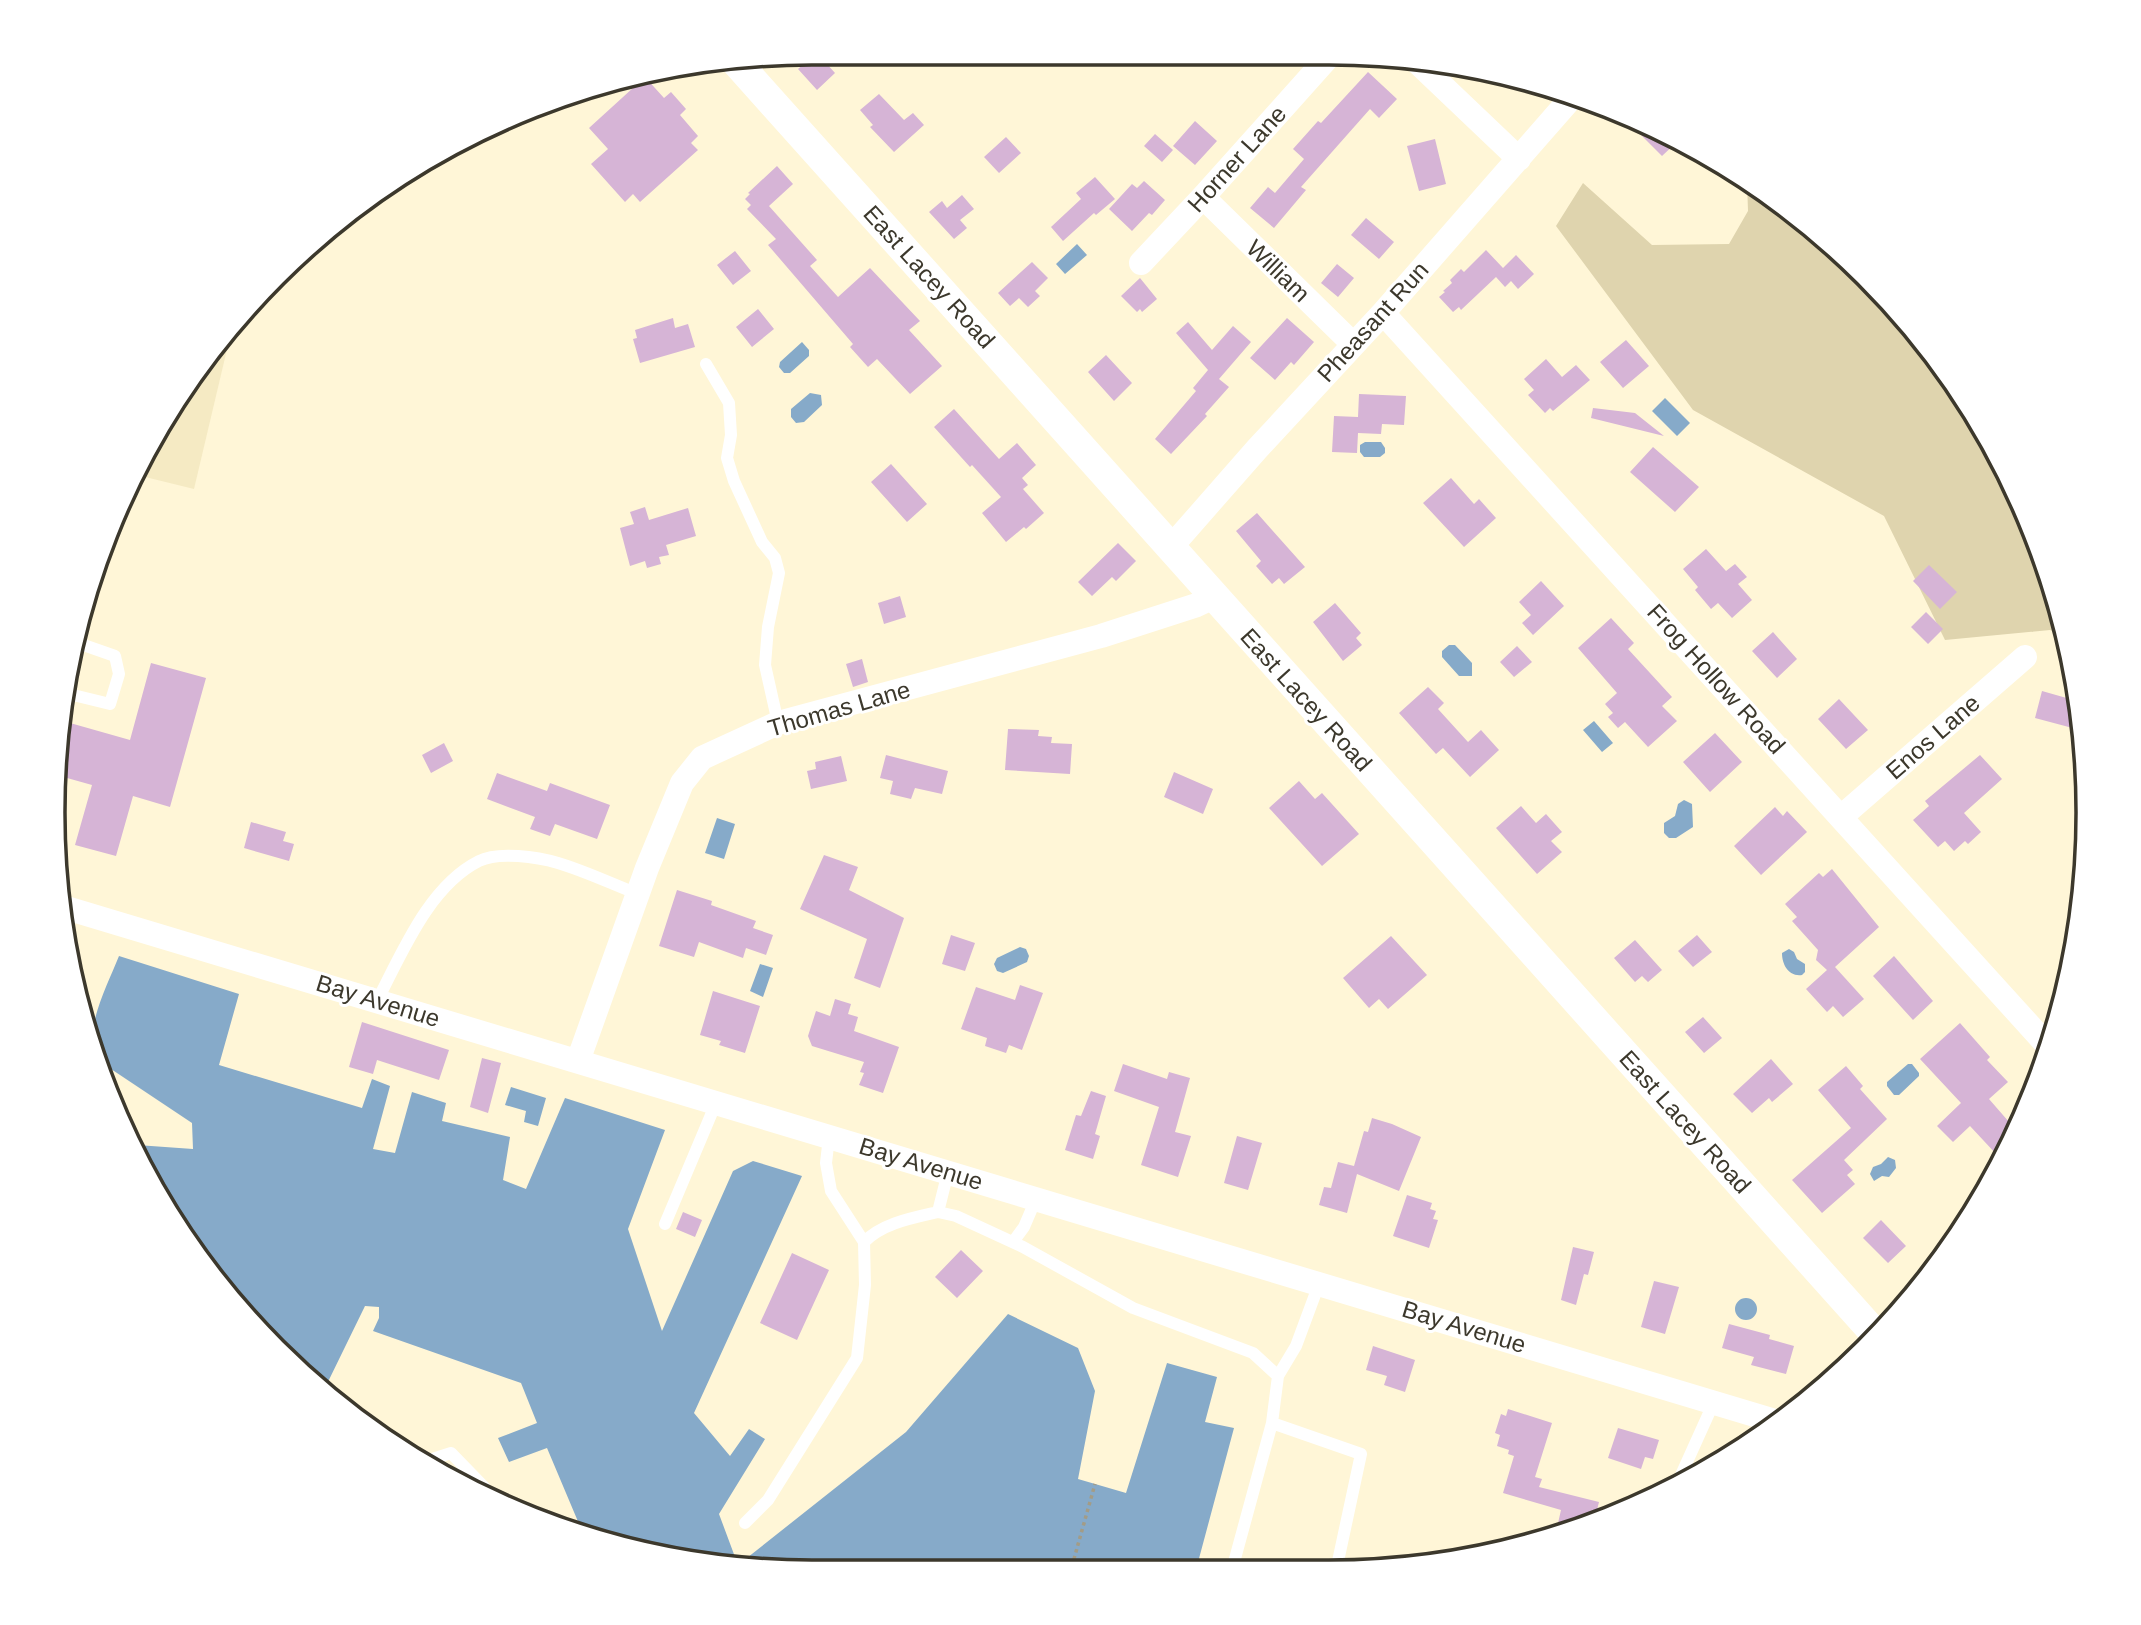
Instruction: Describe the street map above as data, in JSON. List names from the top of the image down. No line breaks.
{"streets":{"street":["Horner Lane","William","East Lacey Road","Pheasant Run","Frog Hollow Road","Thomas Lane","Enos Lane","Bay Avenue"]},"crossings":[["Horner Lane","William"],["William","Pheasant Run"],["East Lacey Road","Pheasant Run"],["East Lacey Road","Thomas Lane"],["Pheasant Run","Frog Hollow Road"],["Frog Hollow Road","Enos Lane"],["Thomas Lane","Bay Avenue"]]}
